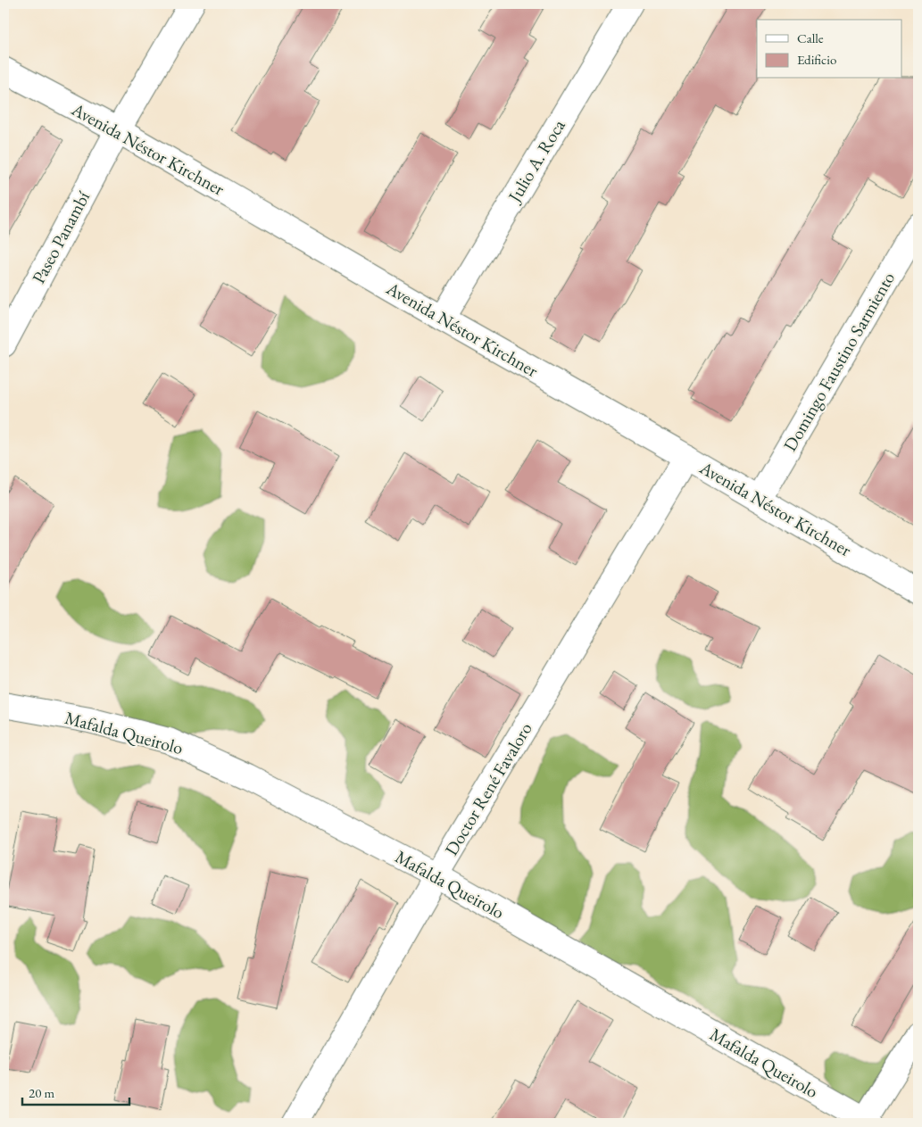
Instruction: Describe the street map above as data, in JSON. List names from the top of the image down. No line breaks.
{"streets":{"street":["Avenida Néstor Kirchner","Julio A. Roca","Paseo Panambí","Domingo Faustino Sarmiento","Mafalda Queirolo","Doctor René Favaloro"]},"crossings":[["Avenida Néstor Kirchner","Julio A. Roca"],["Avenida Néstor Kirchner","Paseo Panambí"],["Avenida Néstor Kirchner","Domingo Faustino Sarmiento"],["Avenida Néstor Kirchner","Doctor René Favaloro"],["Mafalda Queirolo","Doctor René Favaloro"]],"legend":["Calle","Edificio"],"scale_bar":"20 m"}
